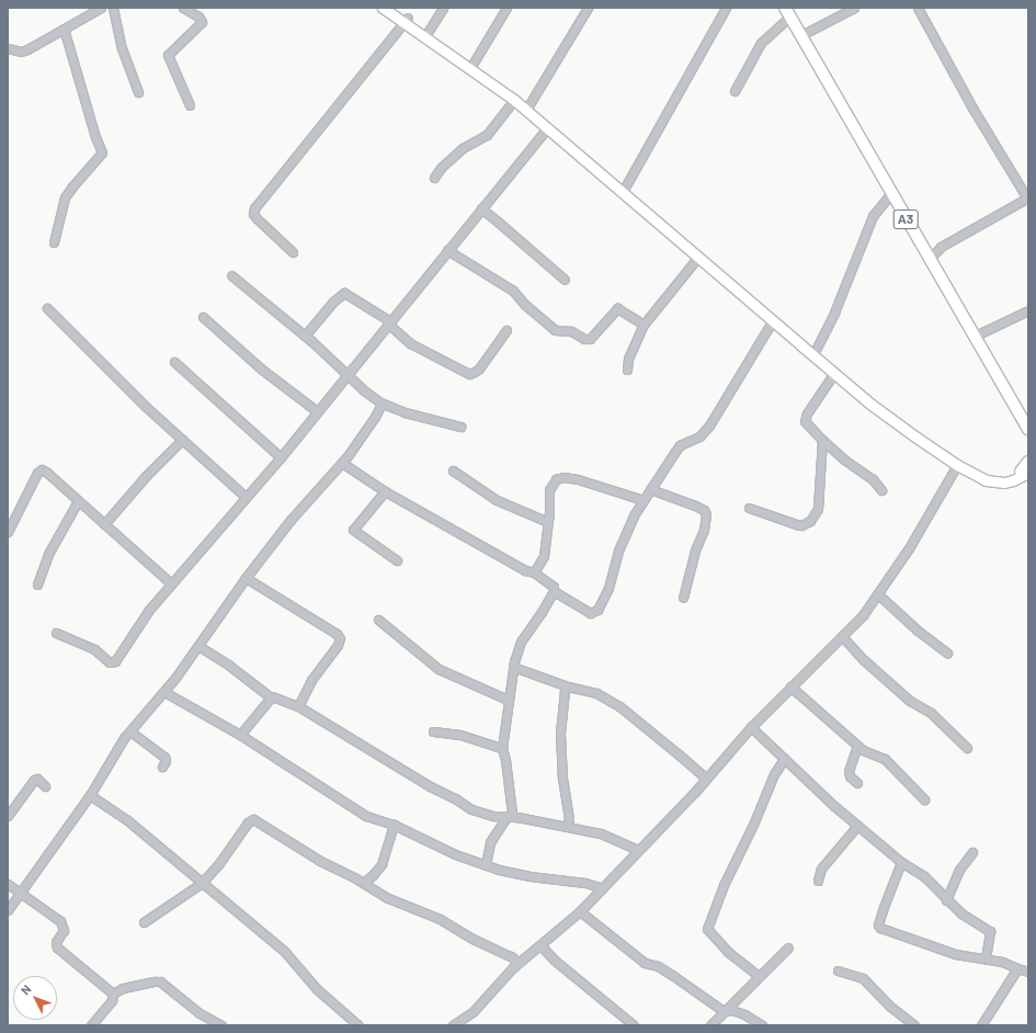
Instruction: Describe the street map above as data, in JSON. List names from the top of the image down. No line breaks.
{"streets":{"highway":["A3"]},"north":"top left"}
